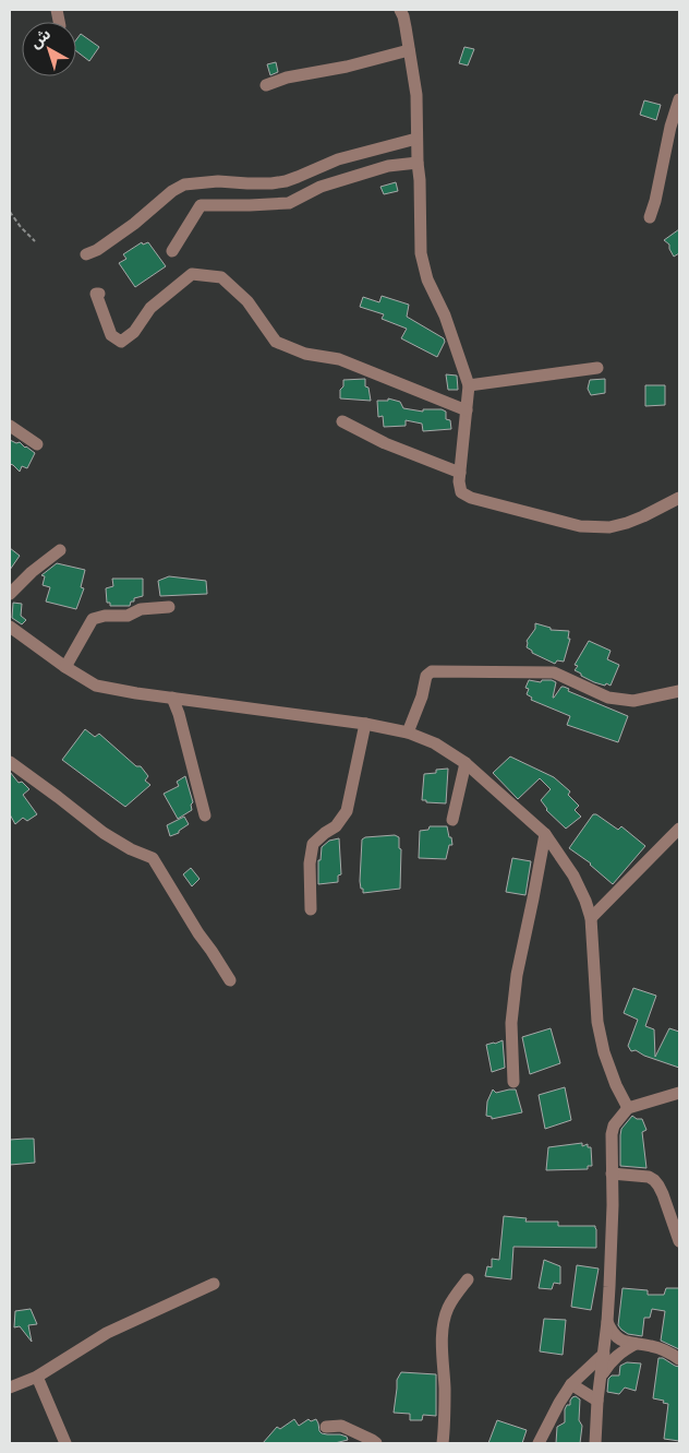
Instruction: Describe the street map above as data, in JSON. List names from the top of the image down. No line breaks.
{"north":"top left"}
